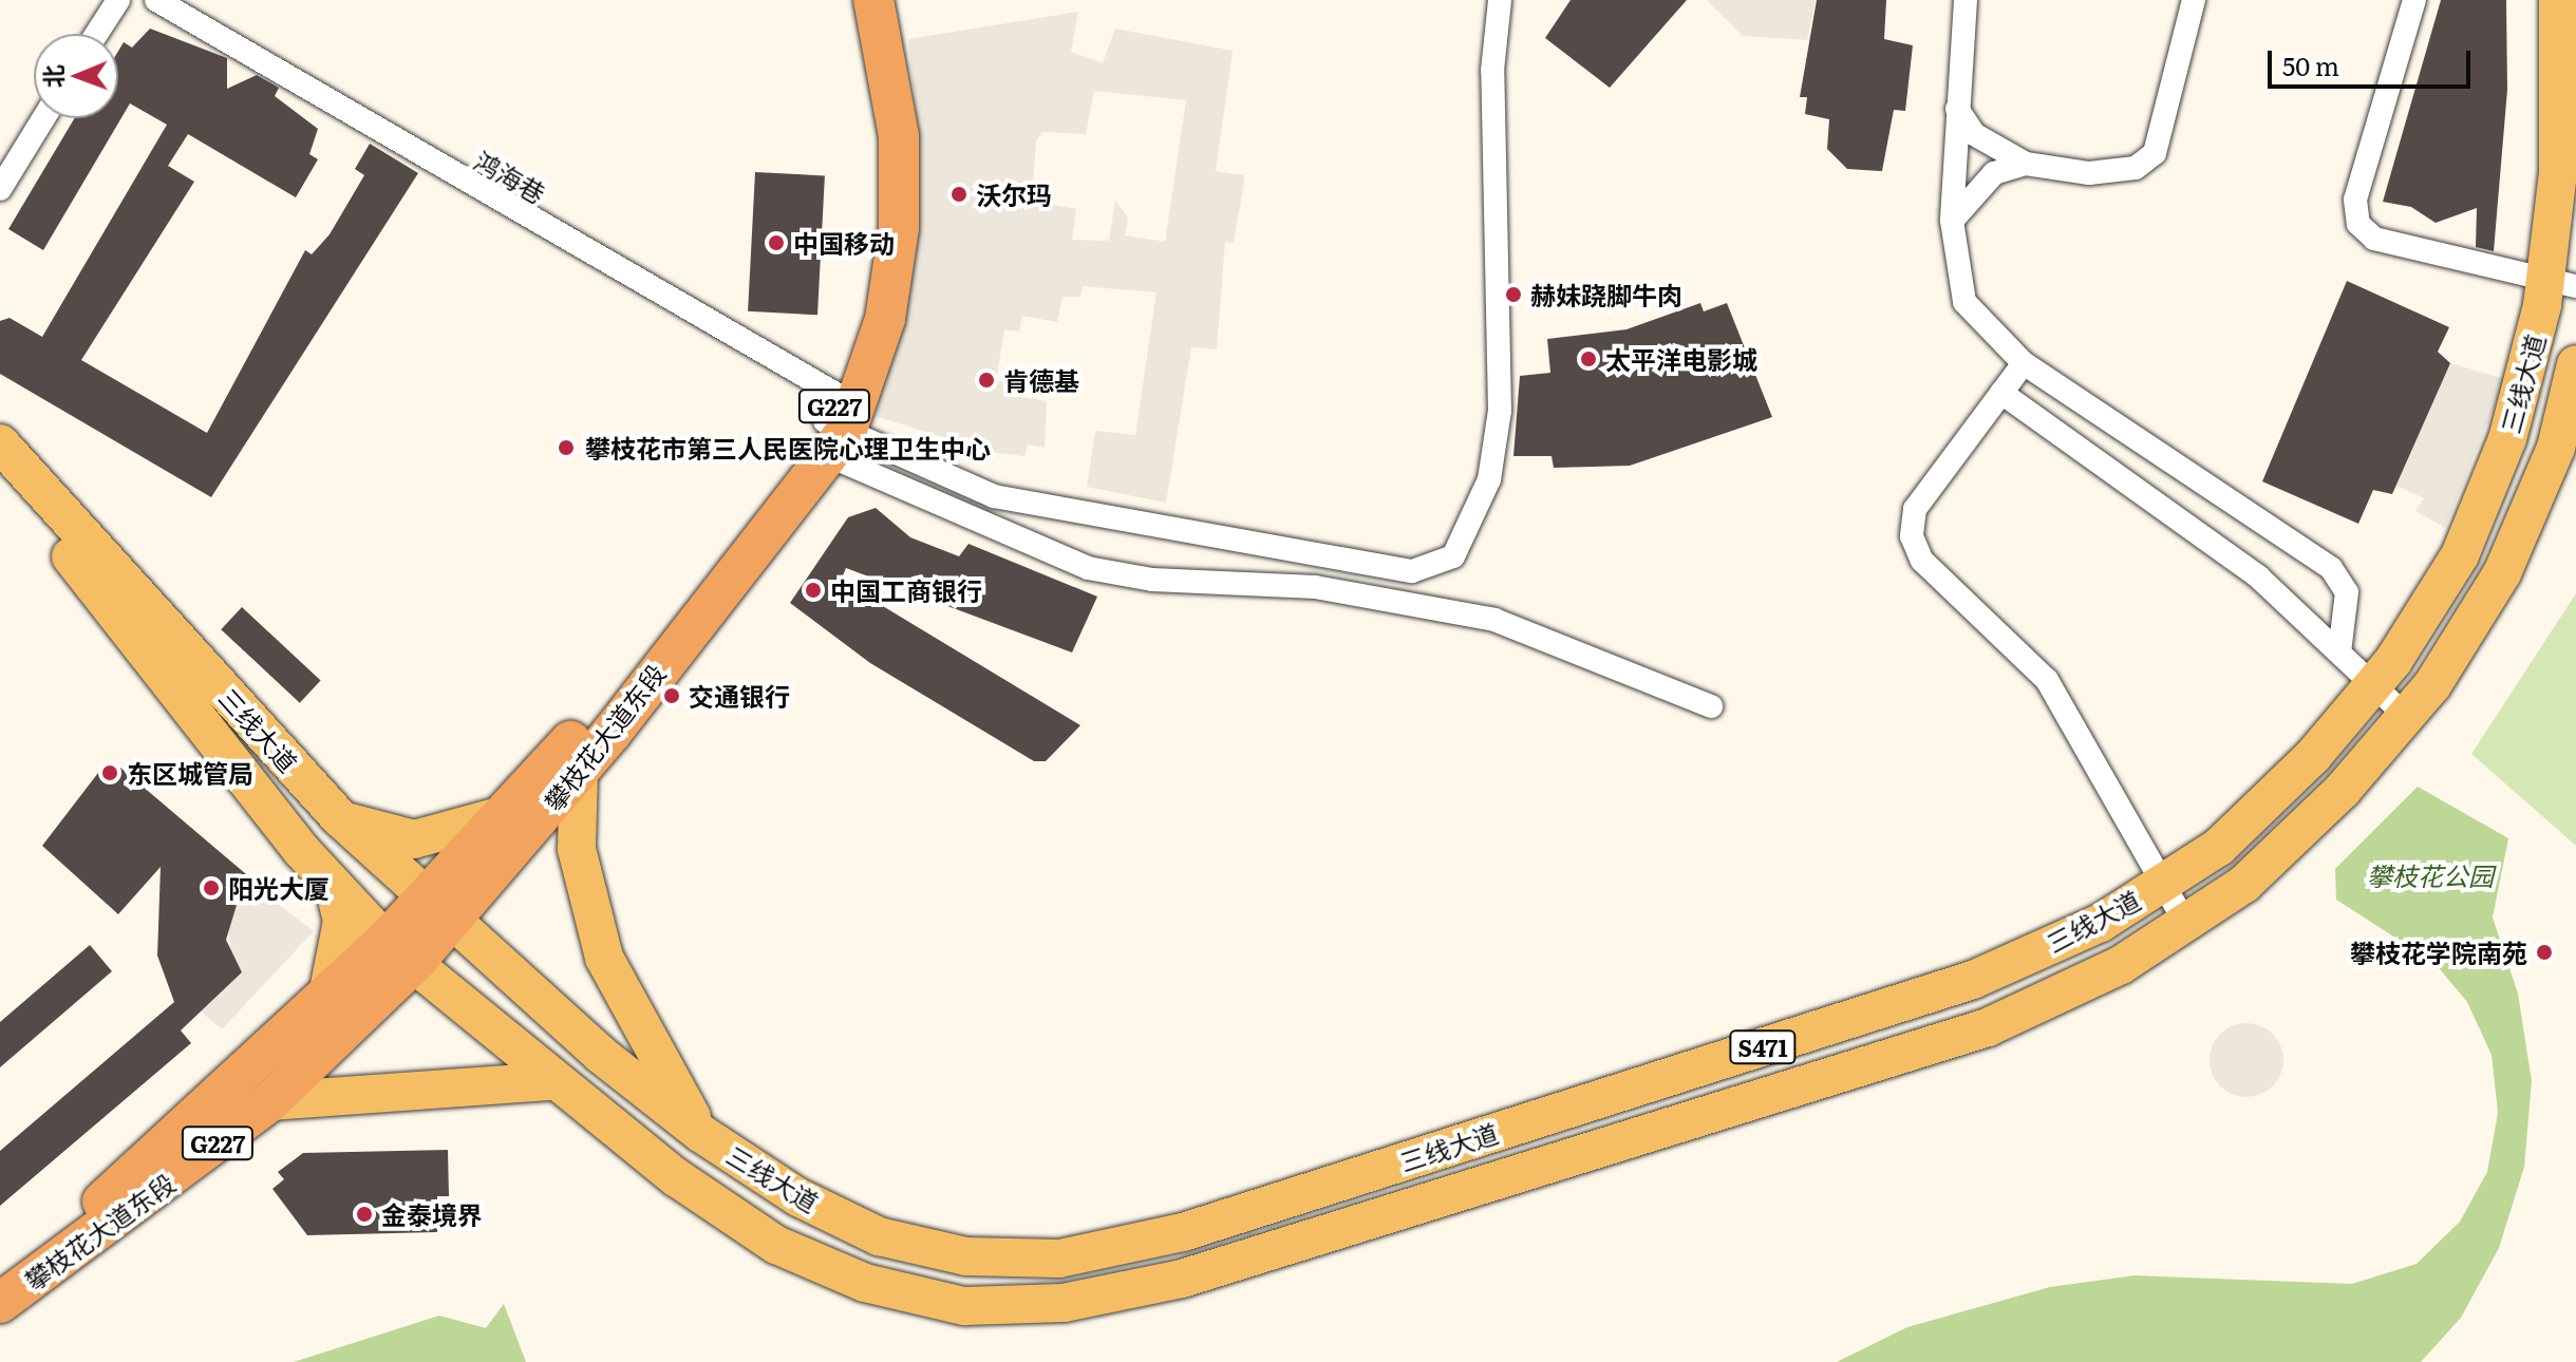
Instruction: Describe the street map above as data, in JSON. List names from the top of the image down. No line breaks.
{"streets":{"highway":["G227","攀枝花大道东段"],"main road":["三线大道","S471"],"street":["鸿海巷"]},"crossings":[["鸿海巷","攀枝花大道东段"],["三线大道","攀枝花大道东段"]],"parks":["攀枝花公园"],"places":["沃尔玛","中国移动","赫妹跷脚牛肉","太平洋电影城","肯德基","攀枝花市第三人民医院心理卫生中心","中国工商银行","交通银行","东区城管局","阳光大厦","攀枝花学院南苑","金泰境界"],"scale_bar":"50 m","north":"left"}
